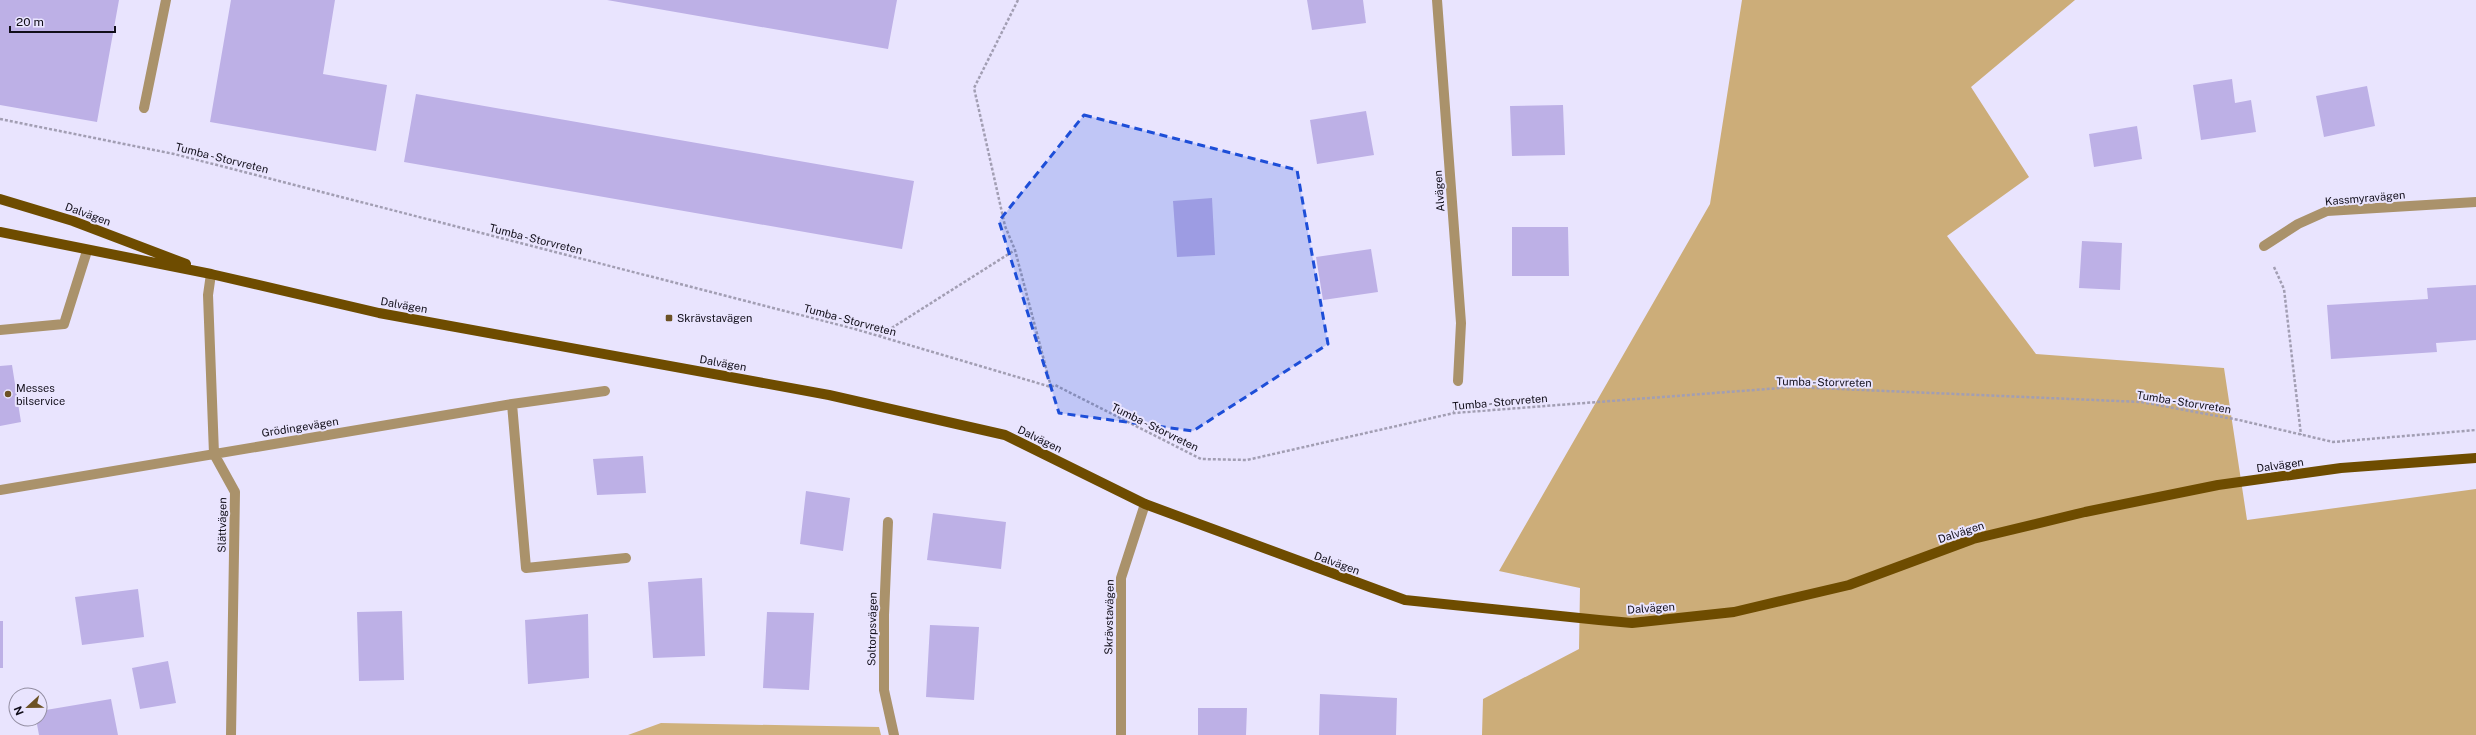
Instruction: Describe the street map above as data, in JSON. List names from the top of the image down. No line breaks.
{"streets":{"main road":["Dalvägen"],"street":["Alvägen","Kassmyravägen","Grödingevägen","Slättvägen","Skrävstavägen","Soltorpsvägen"],"path":["Tumba - Storvreten"]},"crossings":[["Dalvägen","Slättvägen"],["Dalvägen","Skrävstavägen"],["Grödingevägen","Slättvägen"]],"places":{"transit":["Skrävstavägen"],"other":["Messes bilservice"]},"scale_bar":"20 m","north":"left"}
